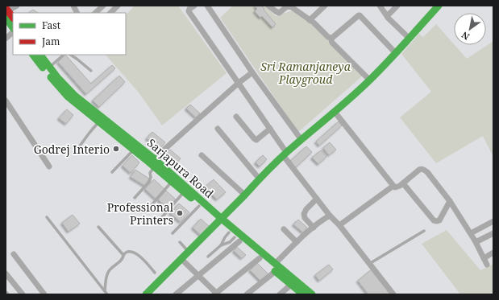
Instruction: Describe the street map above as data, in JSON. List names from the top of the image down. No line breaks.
{"streets":{"main road":["Sarjapura Road"]},"parks":["Sri Ramanjaneya Playgroud"],"places":["Godrej Interio","Professional Printers"],"legend":["Fast","Jam"],"north":"bottom left"}
